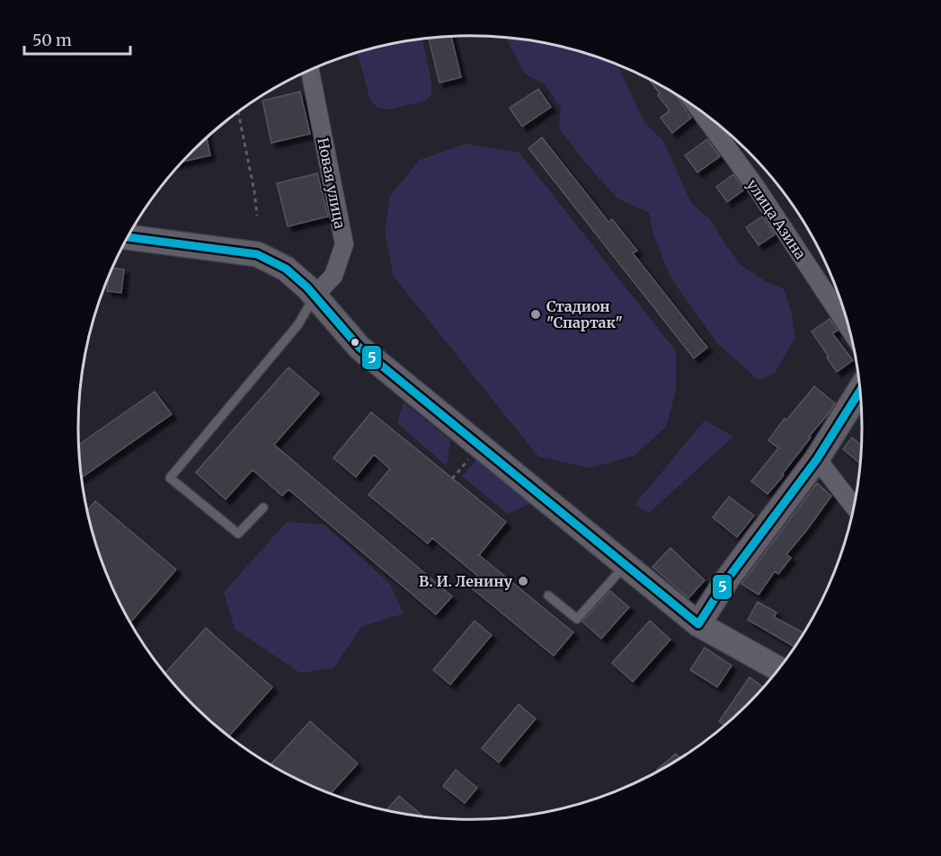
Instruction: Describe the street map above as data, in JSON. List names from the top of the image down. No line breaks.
{"streets":{"street":["Новая улица","улица Азина"]},"places":["Стадион \"Спартак\"","В. И. Ленину"],"lines":["transit line 5"],"scale_bar":"50 m"}
